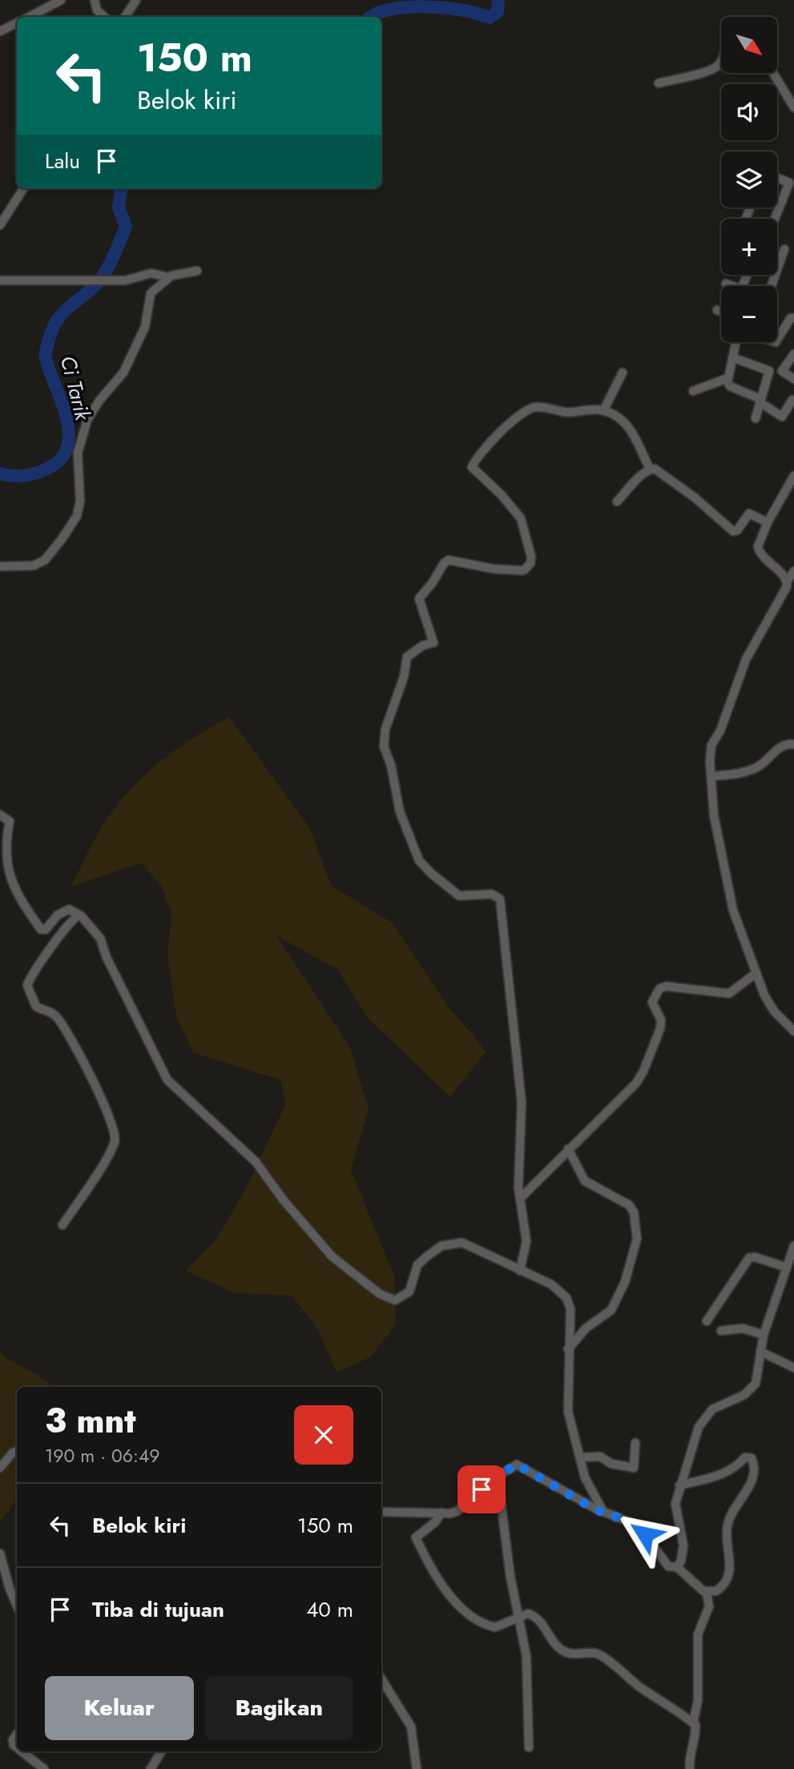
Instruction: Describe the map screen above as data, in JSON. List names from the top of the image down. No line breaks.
{"water":["Ci Tarik"],"north":"bottom right","page":{"map_buttons":["+","−"],"turn":["150 m","Belok kiri"],"then":"Lalu","heading":["3 mnt","190 m · 06:49"],"list":[{"name":"Belok kiri","value":"150 m"},{"name":"Tiba di tujuan","value":"40 m"}],"buttons":["Keluar","Bagikan"]}}
